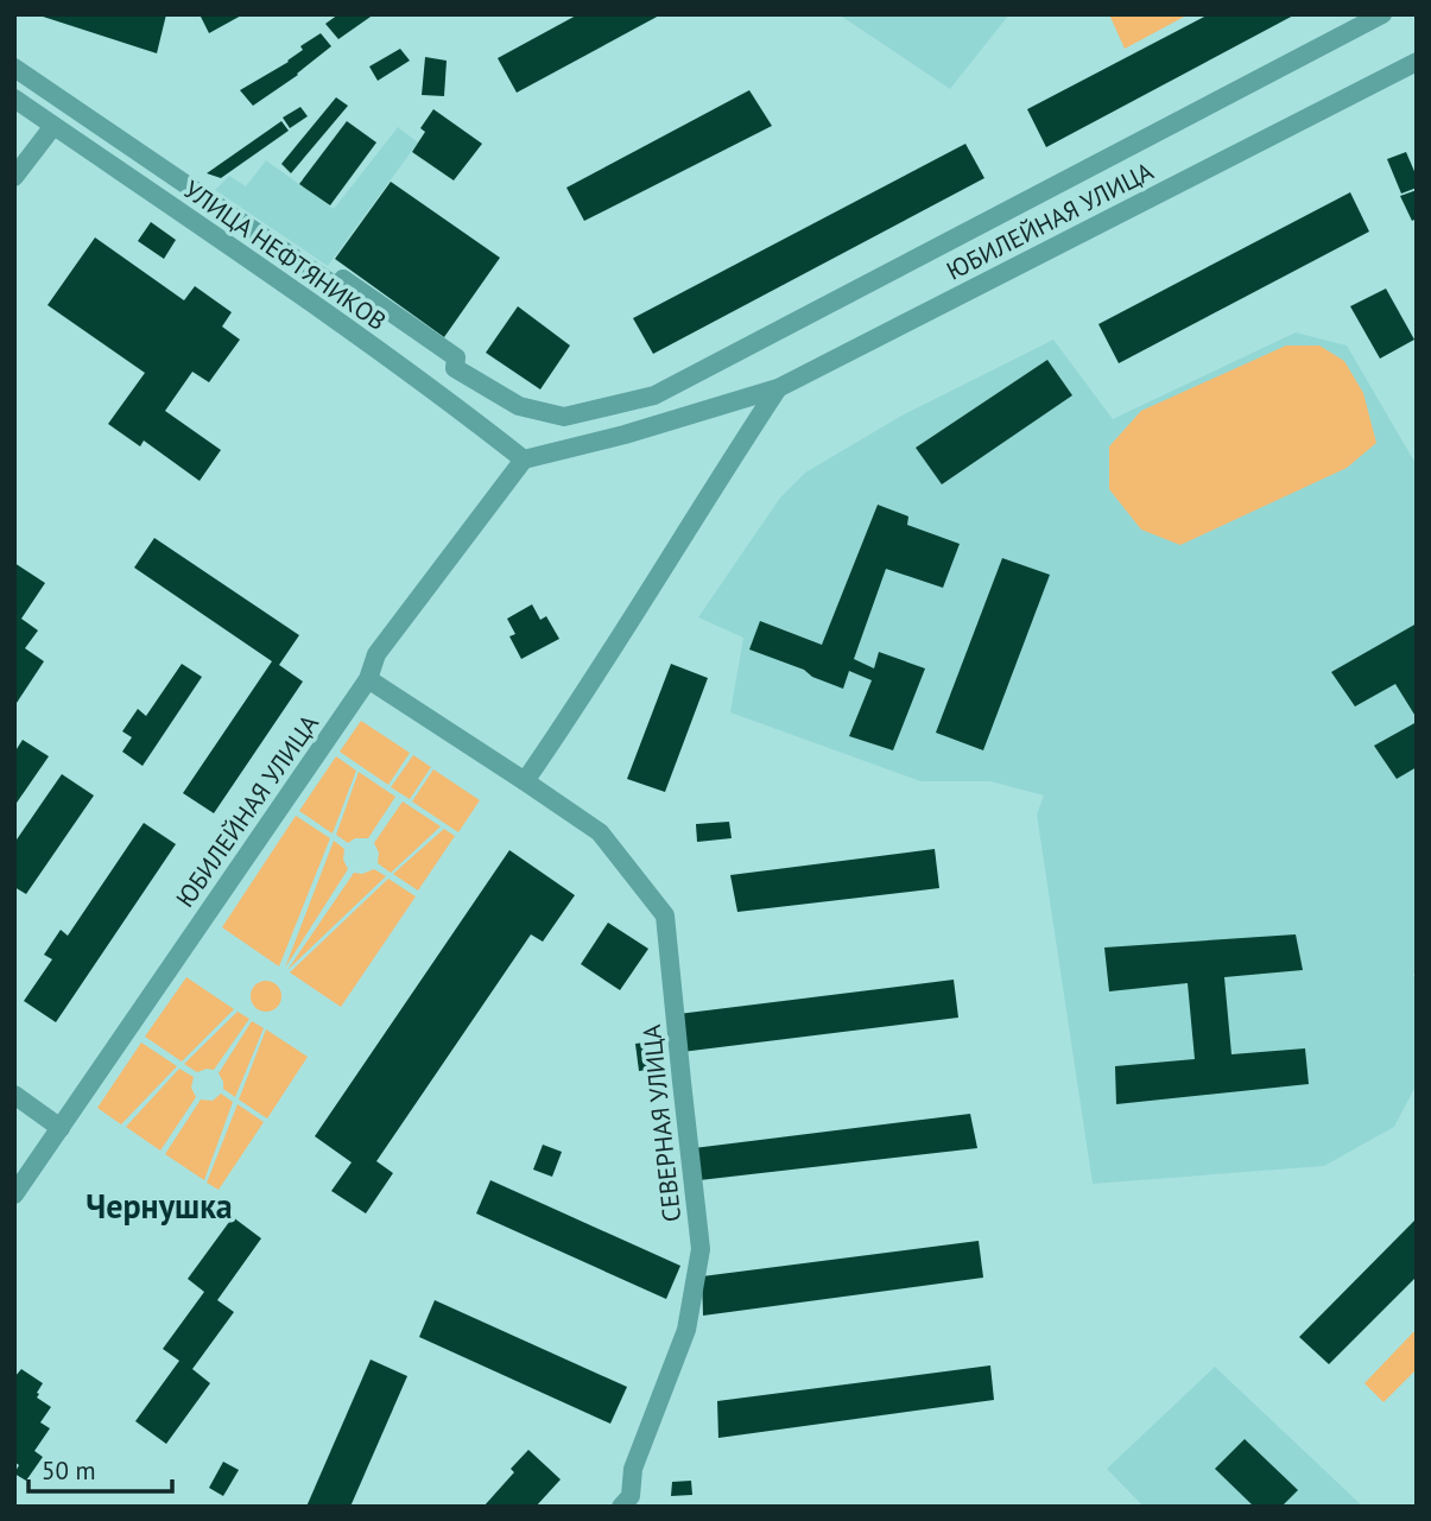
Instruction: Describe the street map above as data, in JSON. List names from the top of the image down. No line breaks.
{"streets":{"street":["ЮБИЛЕЙНАЯ УЛИЦА","УЛИЦА НЕФТЯНИКОВ","СЕВЕРНАЯ УЛИЦА"]},"crossings":[["ЮБИЛЕЙНАЯ УЛИЦА","УЛИЦА НЕФТЯНИКОВ"],["ЮБИЛЕЙНАЯ УЛИЦА","СЕВЕРНАЯ УЛИЦА"]],"districts":["Чернушка"],"scale_bar":"50 m"}
